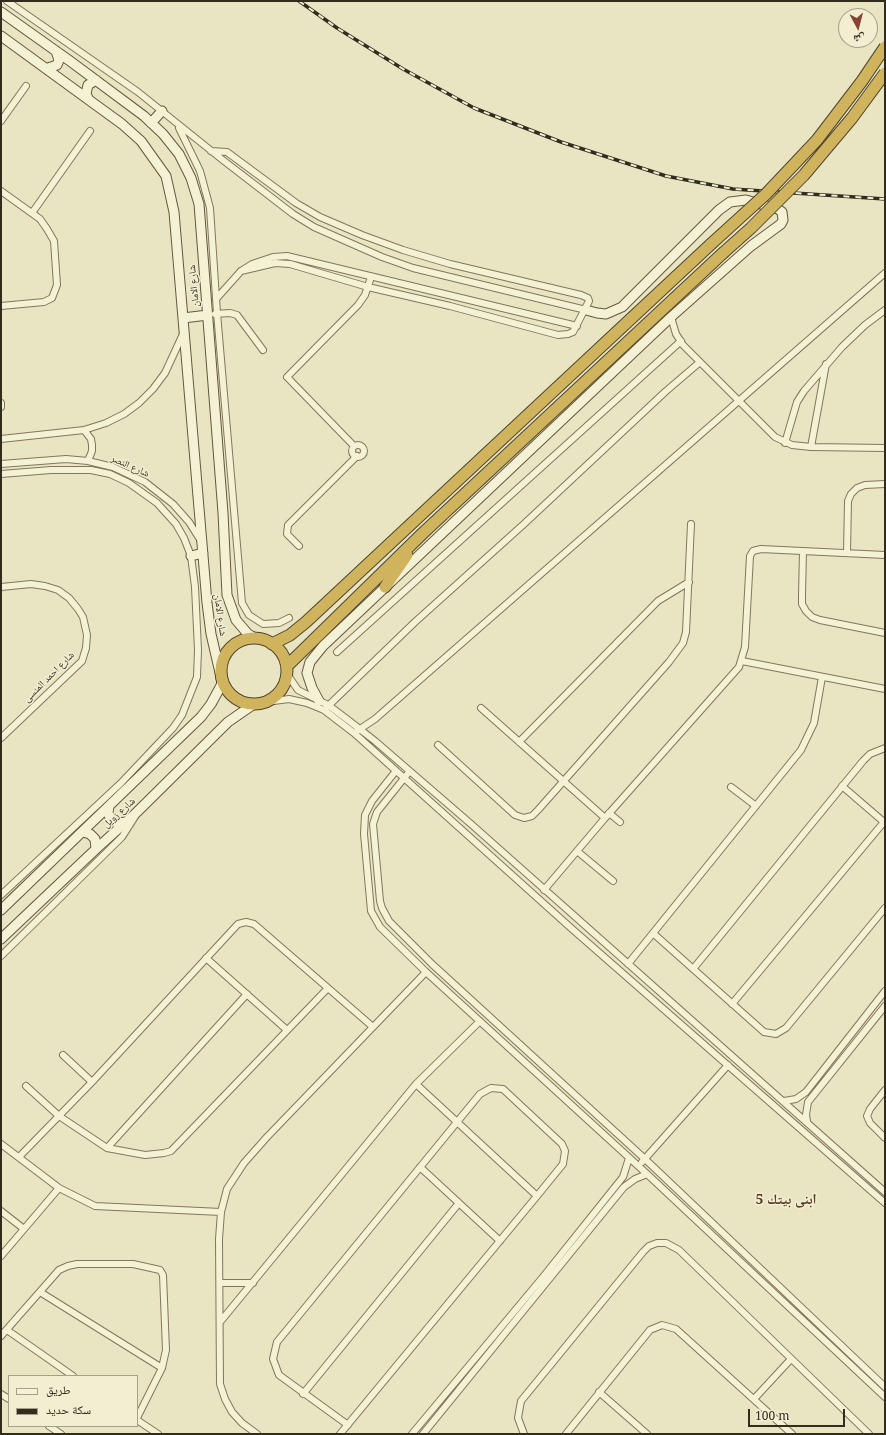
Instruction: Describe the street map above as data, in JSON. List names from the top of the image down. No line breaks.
{"streets":{"street":["شارع الامان","شارع النصر","شارع احمد المنسى","شارع زويل"]},"crossings":[["شارع الامان","شارع النصر"],["شارع الامان","شارع زويل"]],"districts":["ابنى بيتك 5"],"legend":["طريق","سكة حديد"],"scale_bar":"100 m","north":"bottom"}
